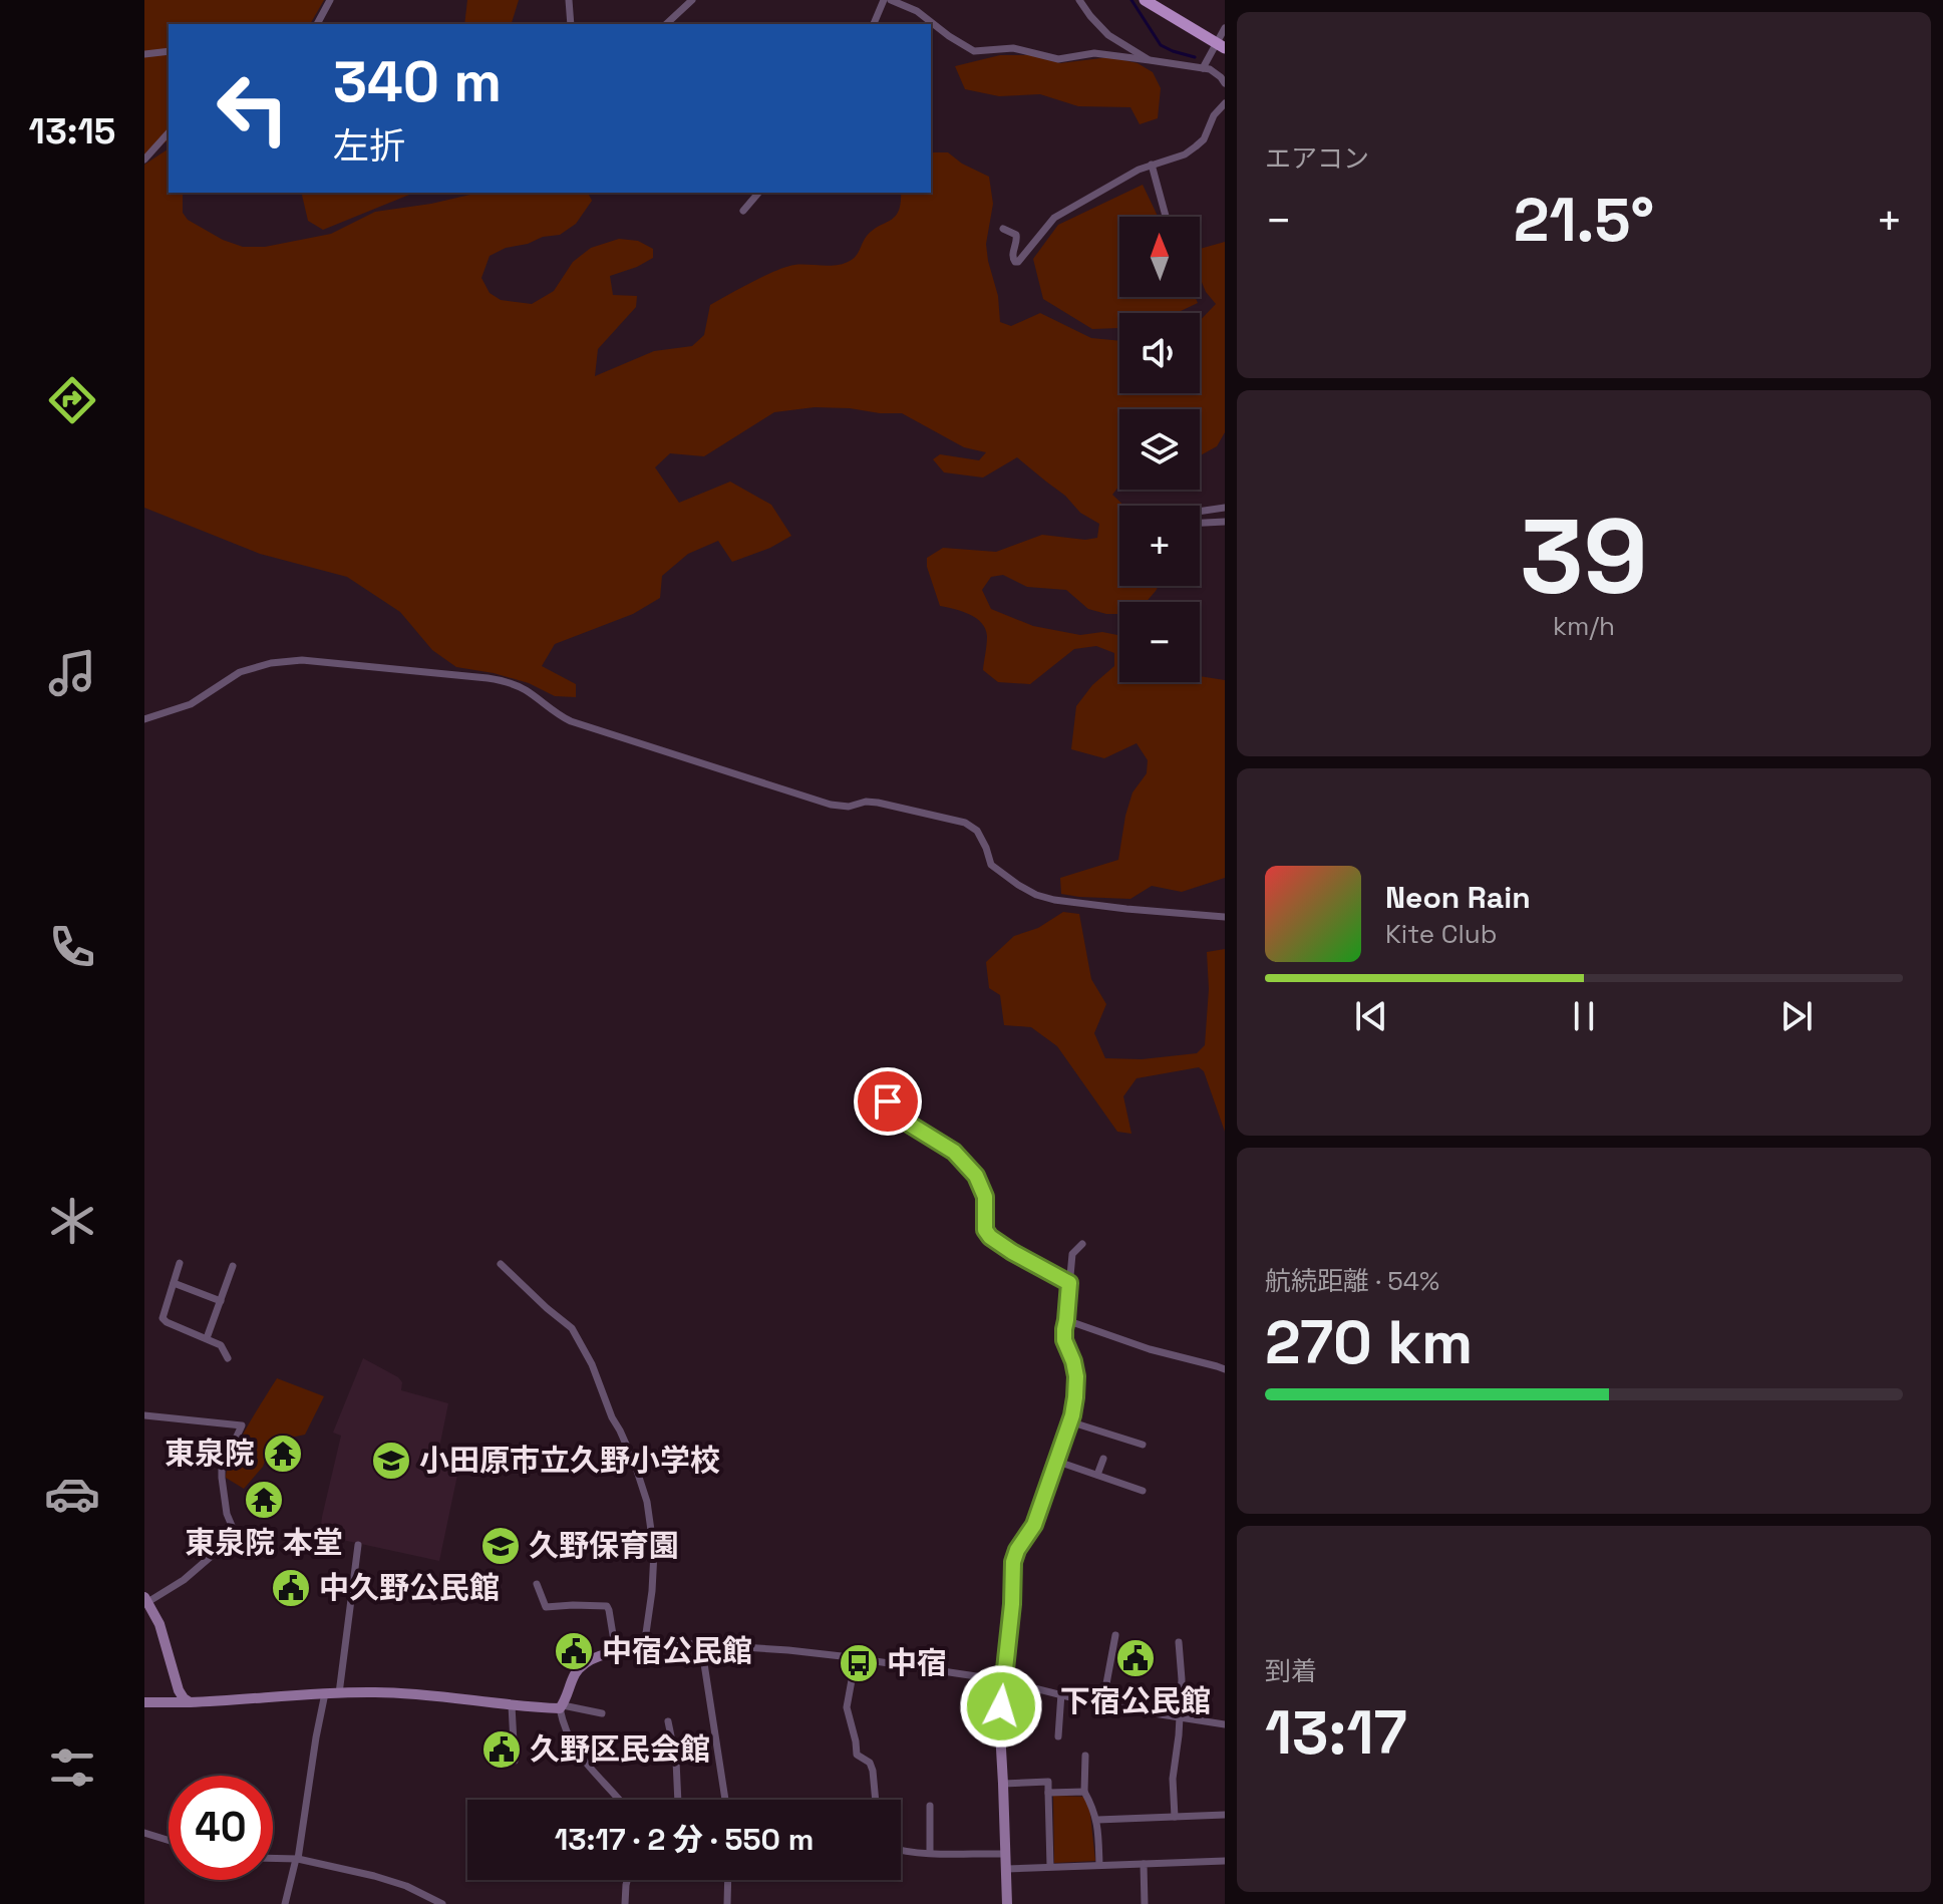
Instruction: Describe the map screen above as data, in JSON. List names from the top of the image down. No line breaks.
{"places":{"temple":["東泉院","東泉院 本堂"],"school or university":["小田原市立久野小学校","久野保育園"],"public building":["中久野公民館","中宿公民館","下宿公民館","久野区民会館"],"bus stop":["中宿"]},"north":"top","page":{"tabs":"13:15","tile":["エアコン",["39","km/h"],["航続距離 · 54%","270 km"],["到着","13:17"]],"turn":["340 m","左折"],"heat":["−","21.5°","+"],"map_buttons":["+","−"],"song":["Neon Rain","Kite Club"],"limit":"40","trip":"13:17 · 2 分 · 550 m"}}
